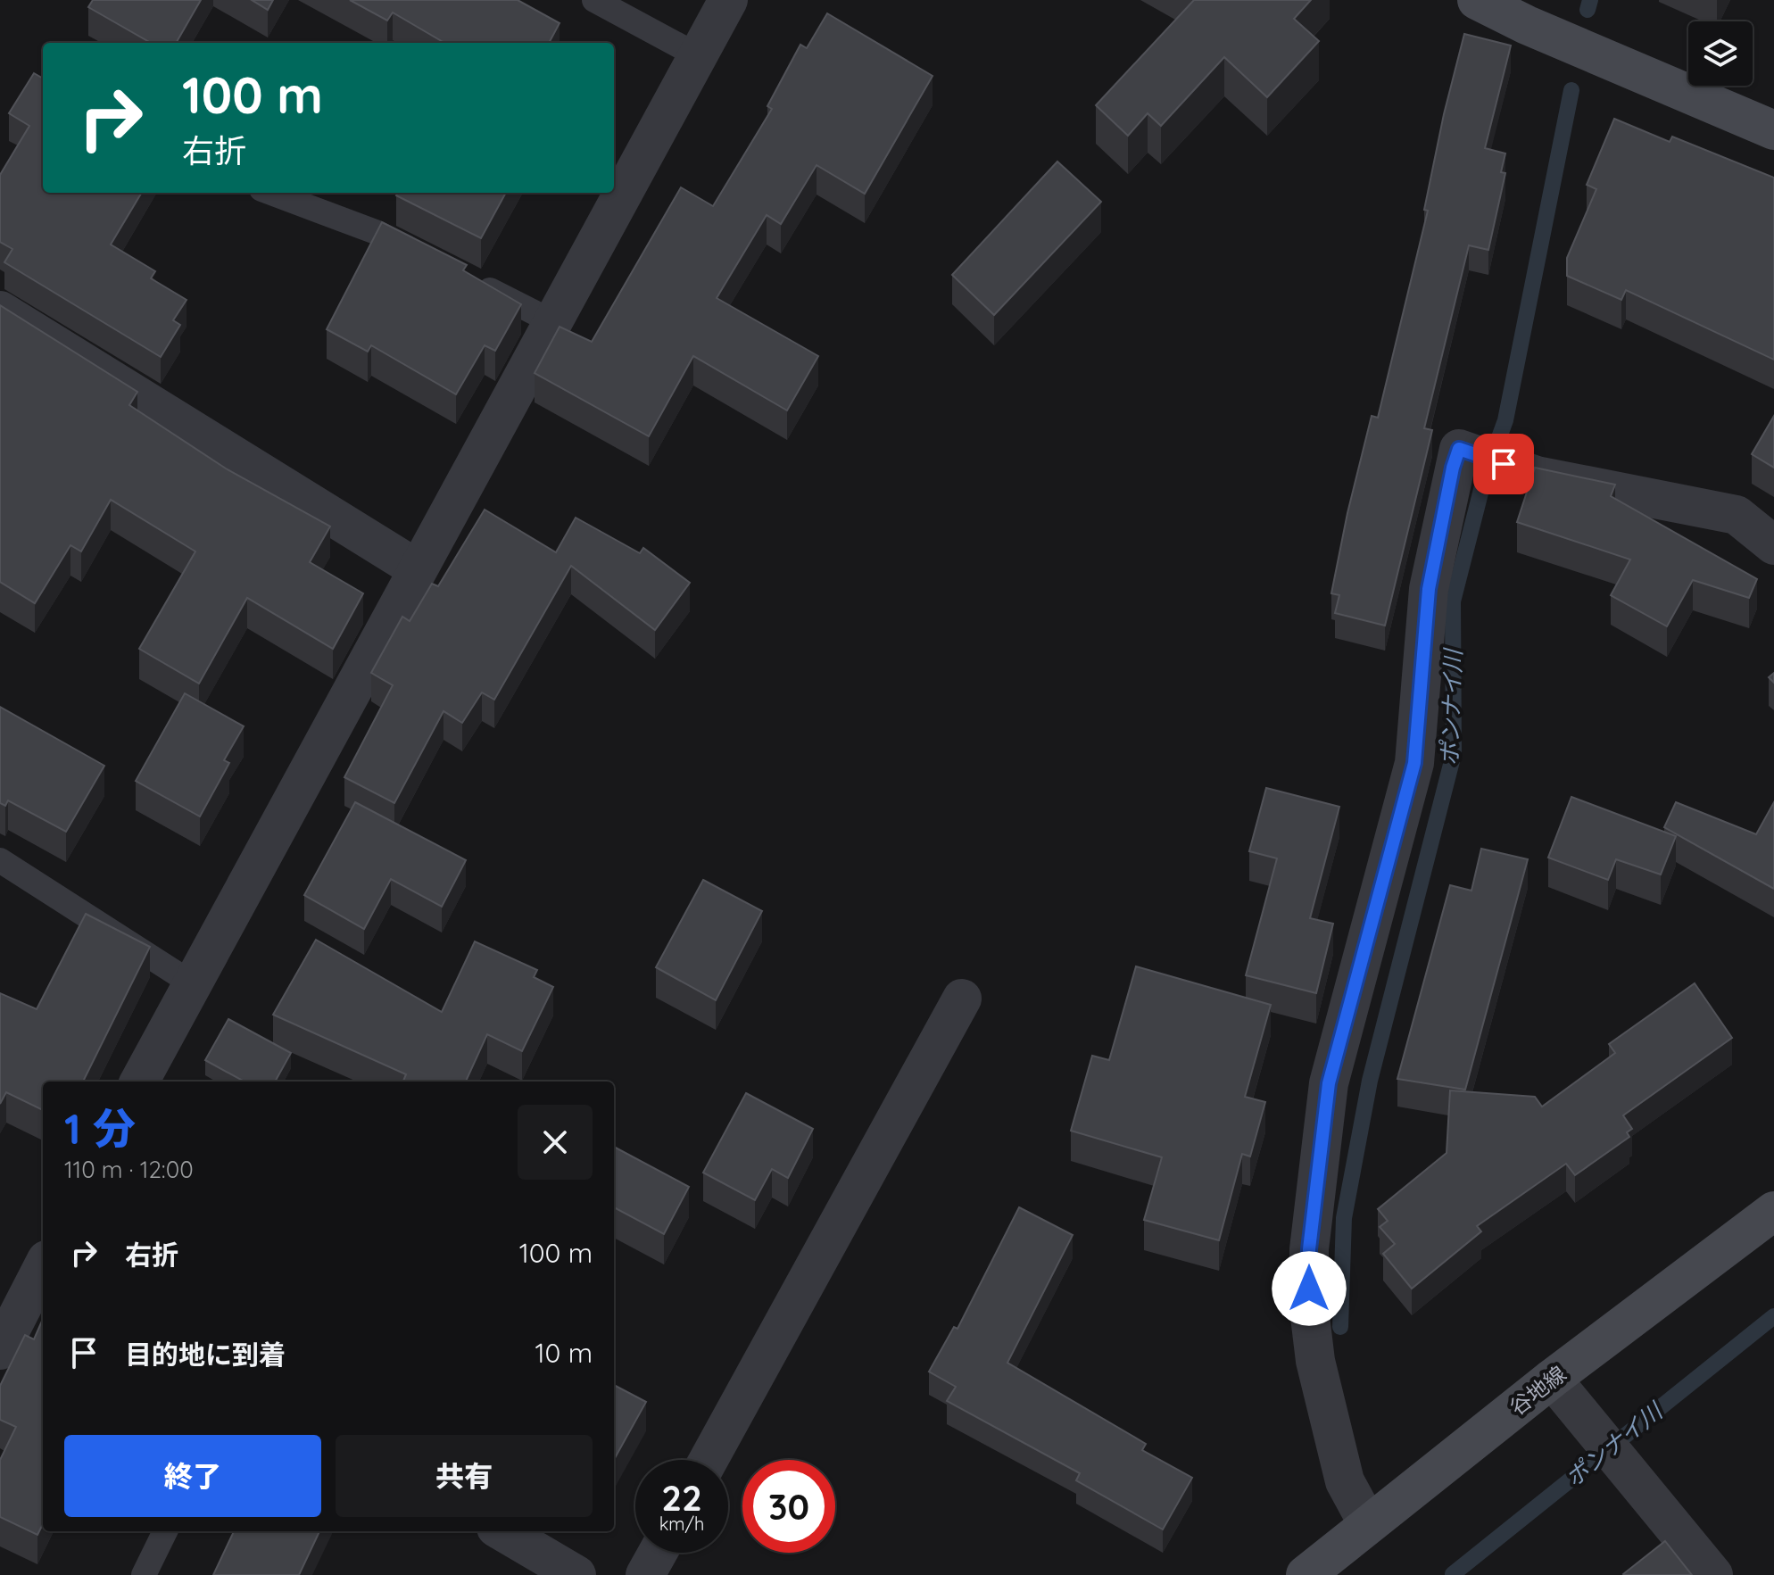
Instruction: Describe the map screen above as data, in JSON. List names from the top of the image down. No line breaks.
{"streets":{"street":["谷地線"]},"water":["ポンナイ川"],"page":{"turn":["100 m","右折"],"heading":["1 分","110 m · 12:00"],"list":[{"name":"右折","value":"100 m"},{"name":"目的地に到着","value":"10 m"}],"buttons":["終了","共有"],"speed":"22 km/h","limit":"30"}}
